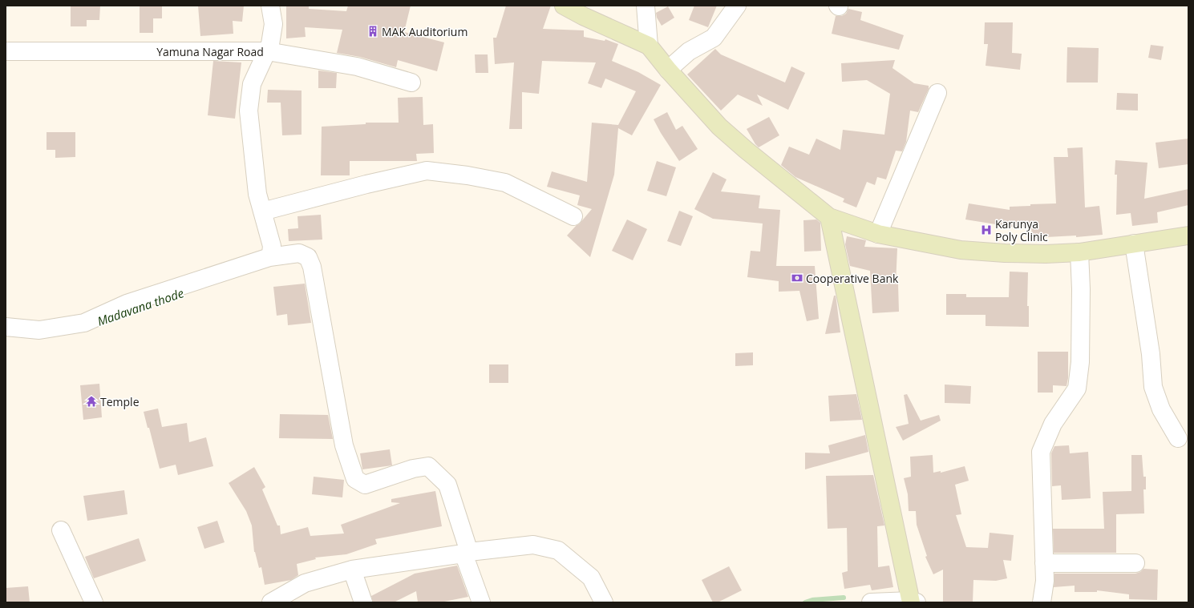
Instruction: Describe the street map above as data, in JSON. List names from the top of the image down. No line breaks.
{"streets":{"street":["Yamuna Nagar Road"]},"water":["Madavana thode"],"places":{"building":["MAK Auditorium"],"hospital":["Karunya Poly Clinic"],"bank":["Cooperative Bank"],"temple":["Temple"]}}
